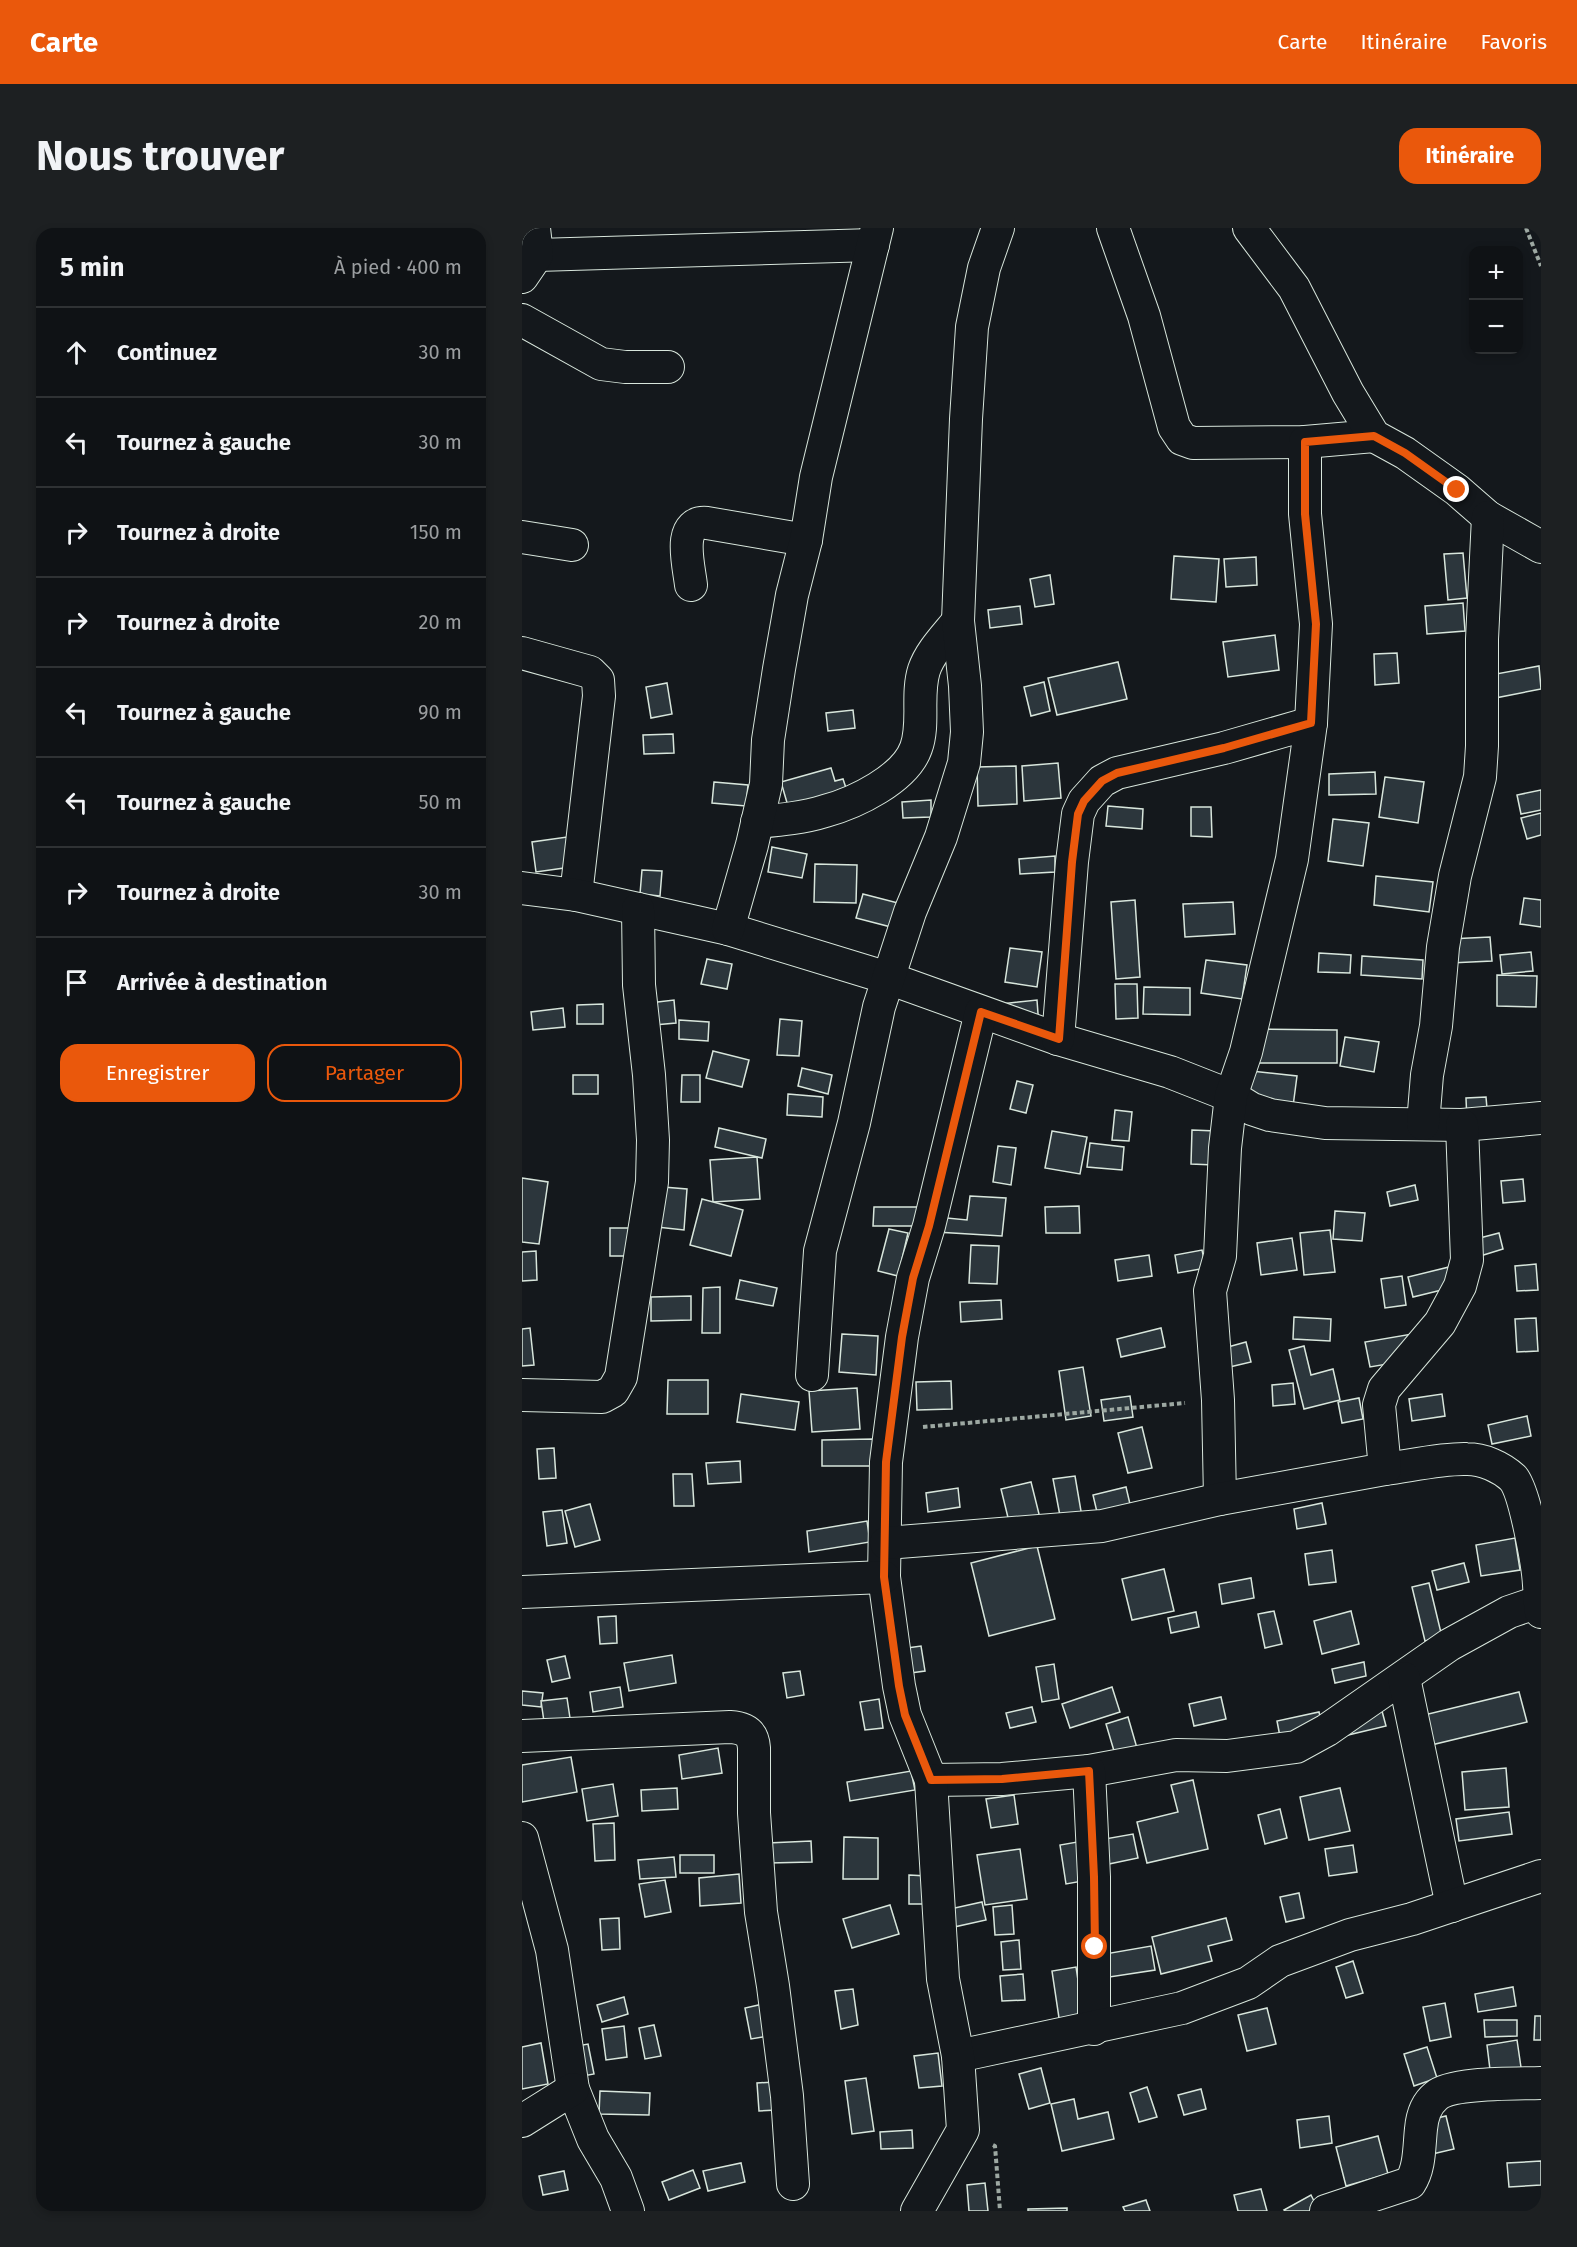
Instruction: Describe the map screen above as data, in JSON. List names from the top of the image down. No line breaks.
{"page":{"header":"Carte","nav":["Carte","Itinéraire","Favoris"],"buttons":["Itinéraire",["Enregistrer","Partager"]],"title":"Nous trouver","heading":["5 min","À pied · 400 m"],"map_buttons":["+","−"],"list":[["Continuez","30 m"],["Tournez à gauche","30 m"],["Tournez à droite","150 m"],["Tournez à droite","20 m"],["Tournez à gauche","90 m"],["Tournez à gauche","50 m"],["Tournez à droite","30 m"],"Arrivée à destination"]}}
